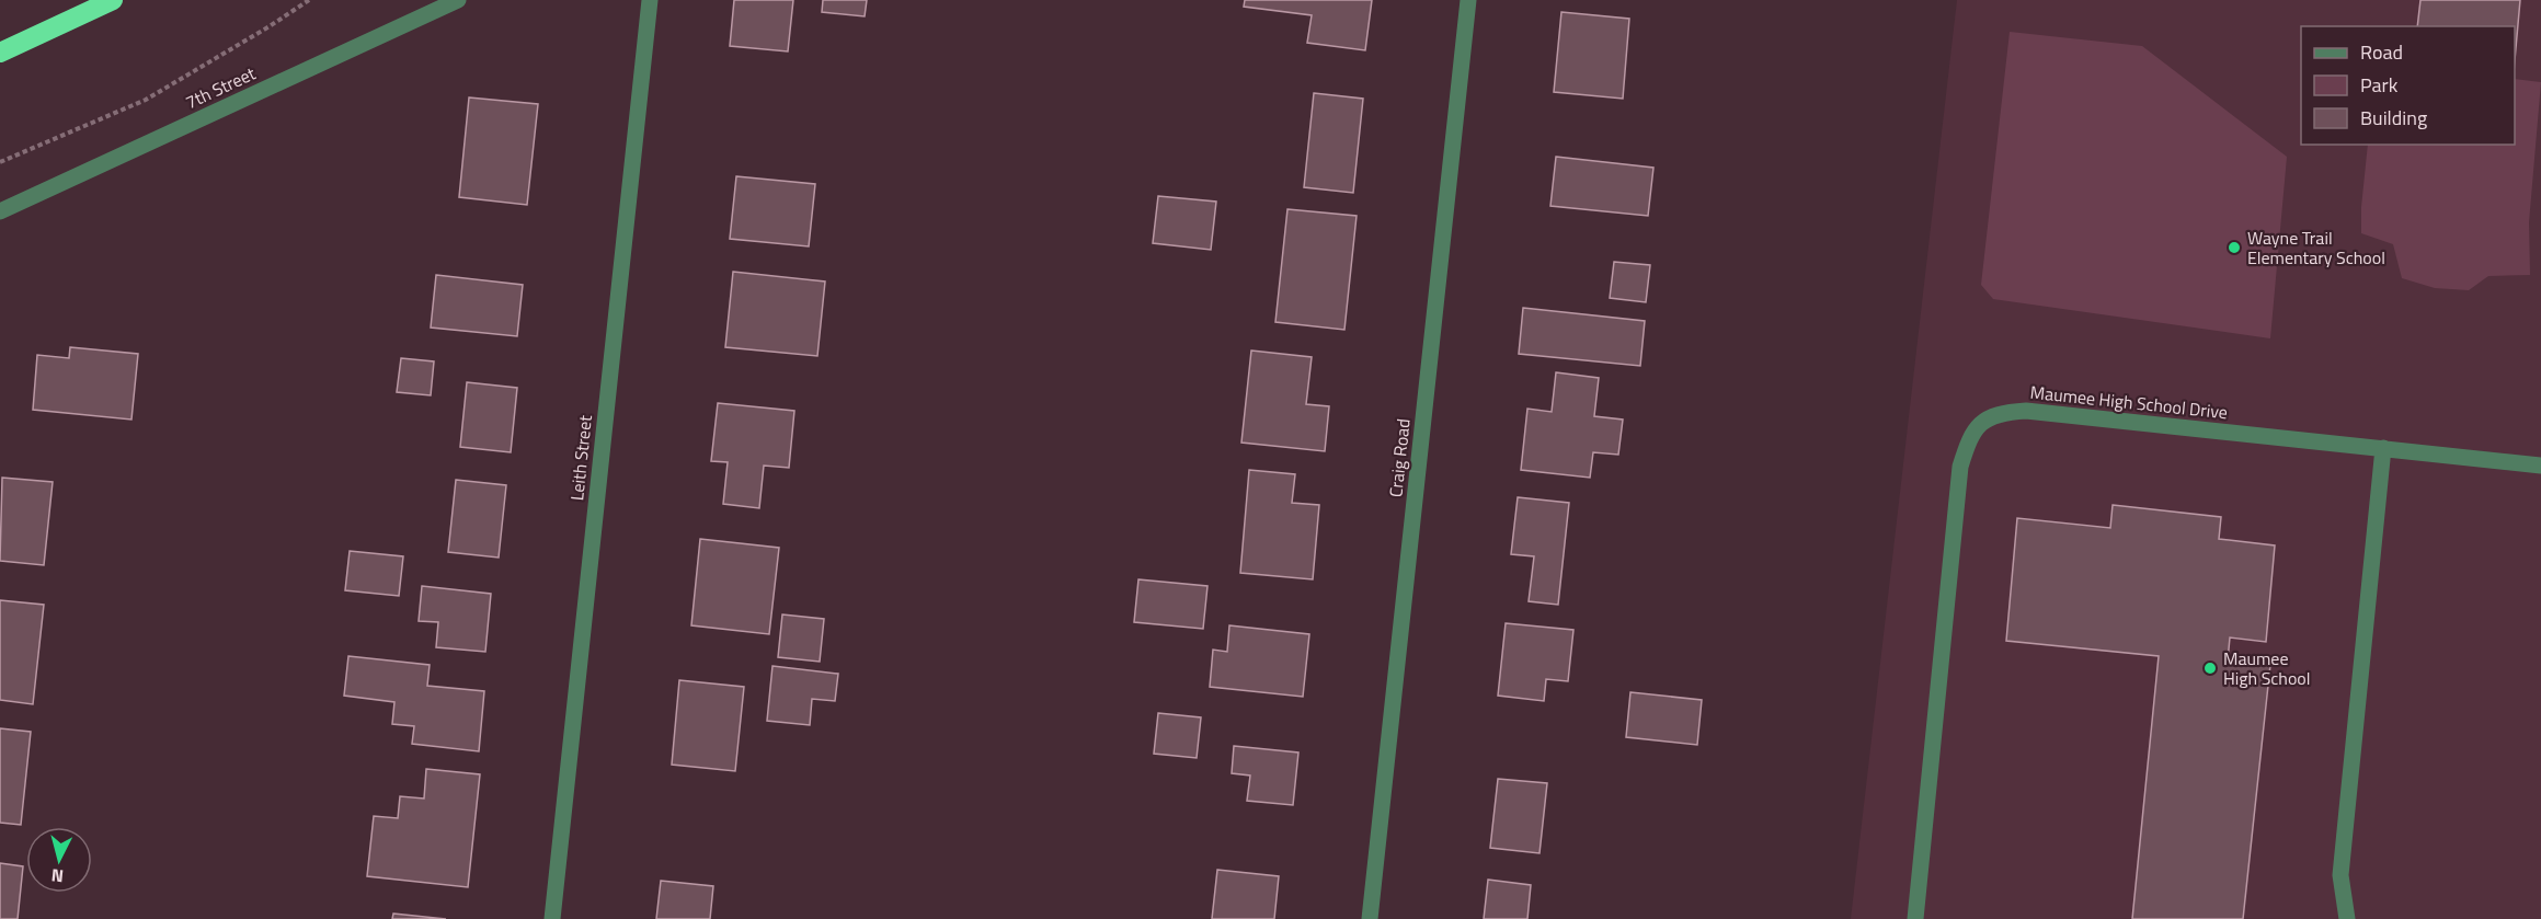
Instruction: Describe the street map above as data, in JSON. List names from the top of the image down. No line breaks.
{"streets":{"street":["7th Street","Maumee High School Drive","Leith Street","Craig Road"]},"places":["Wayne Trail Elementary School","Maumee High School"],"legend":["Road","Park","Building"],"north":"bottom"}
